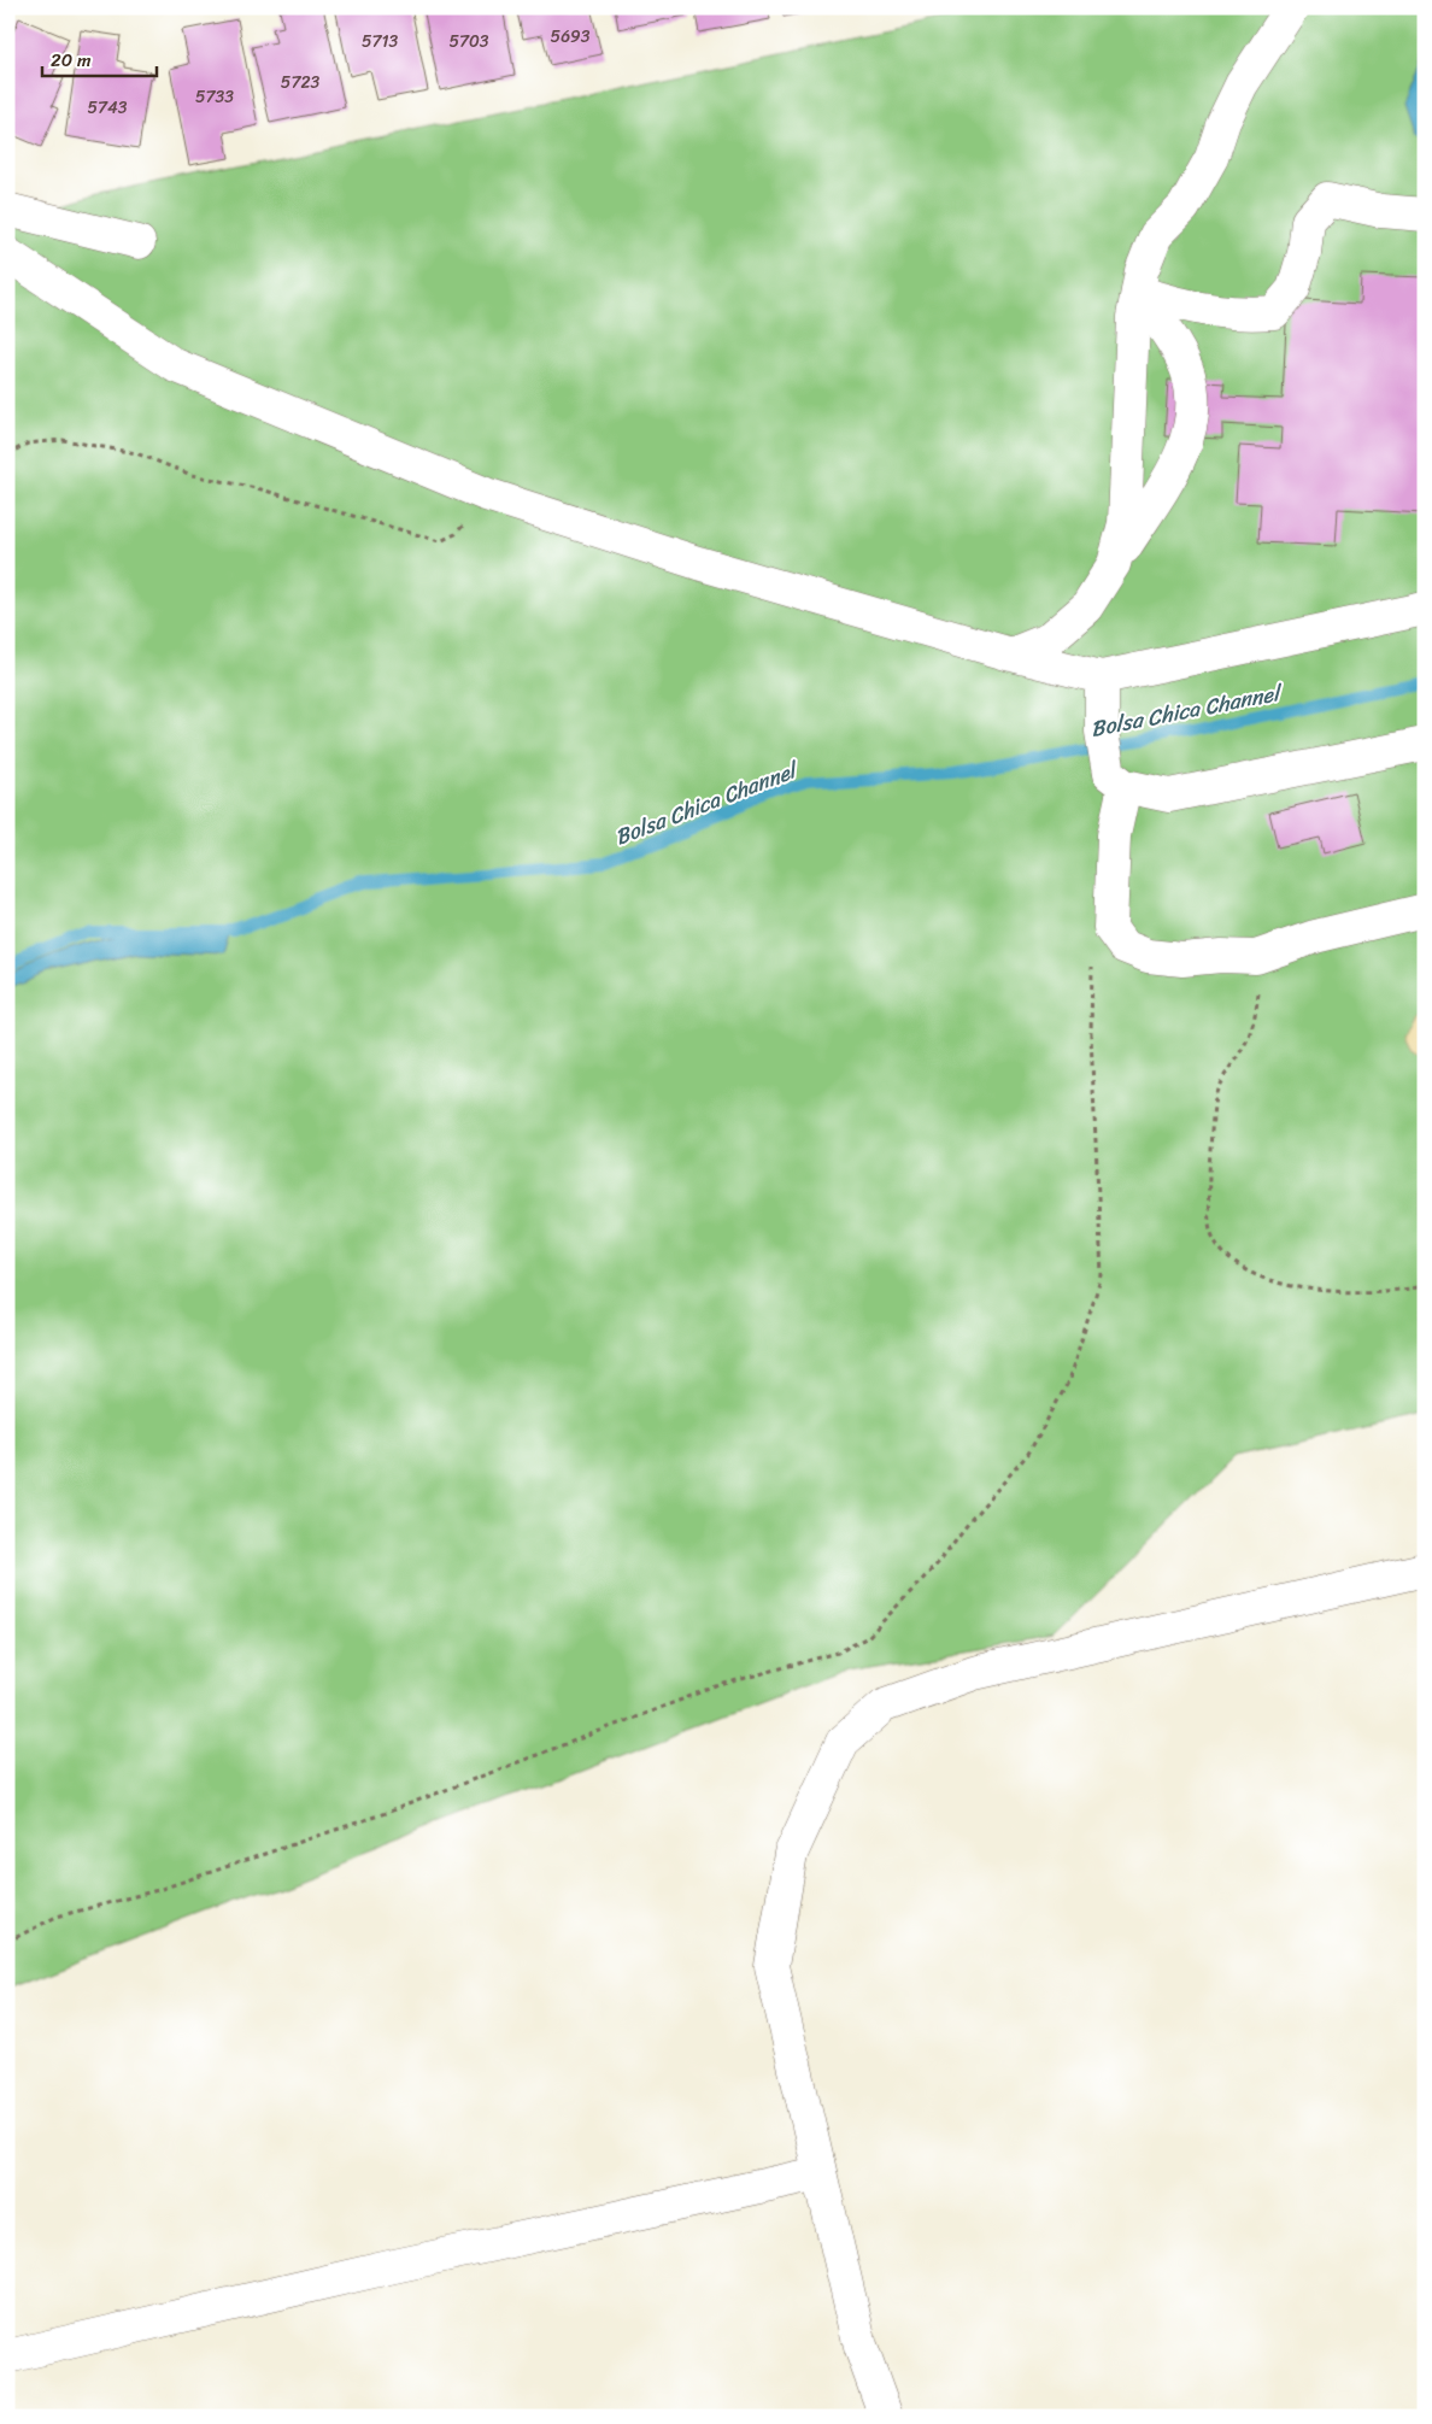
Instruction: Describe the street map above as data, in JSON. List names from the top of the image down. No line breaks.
{"water":["Bolsa Chica Channel"],"house_numbers":["5693","5713","5703","5723","5733","5743"],"scale_bar":"20 m"}
